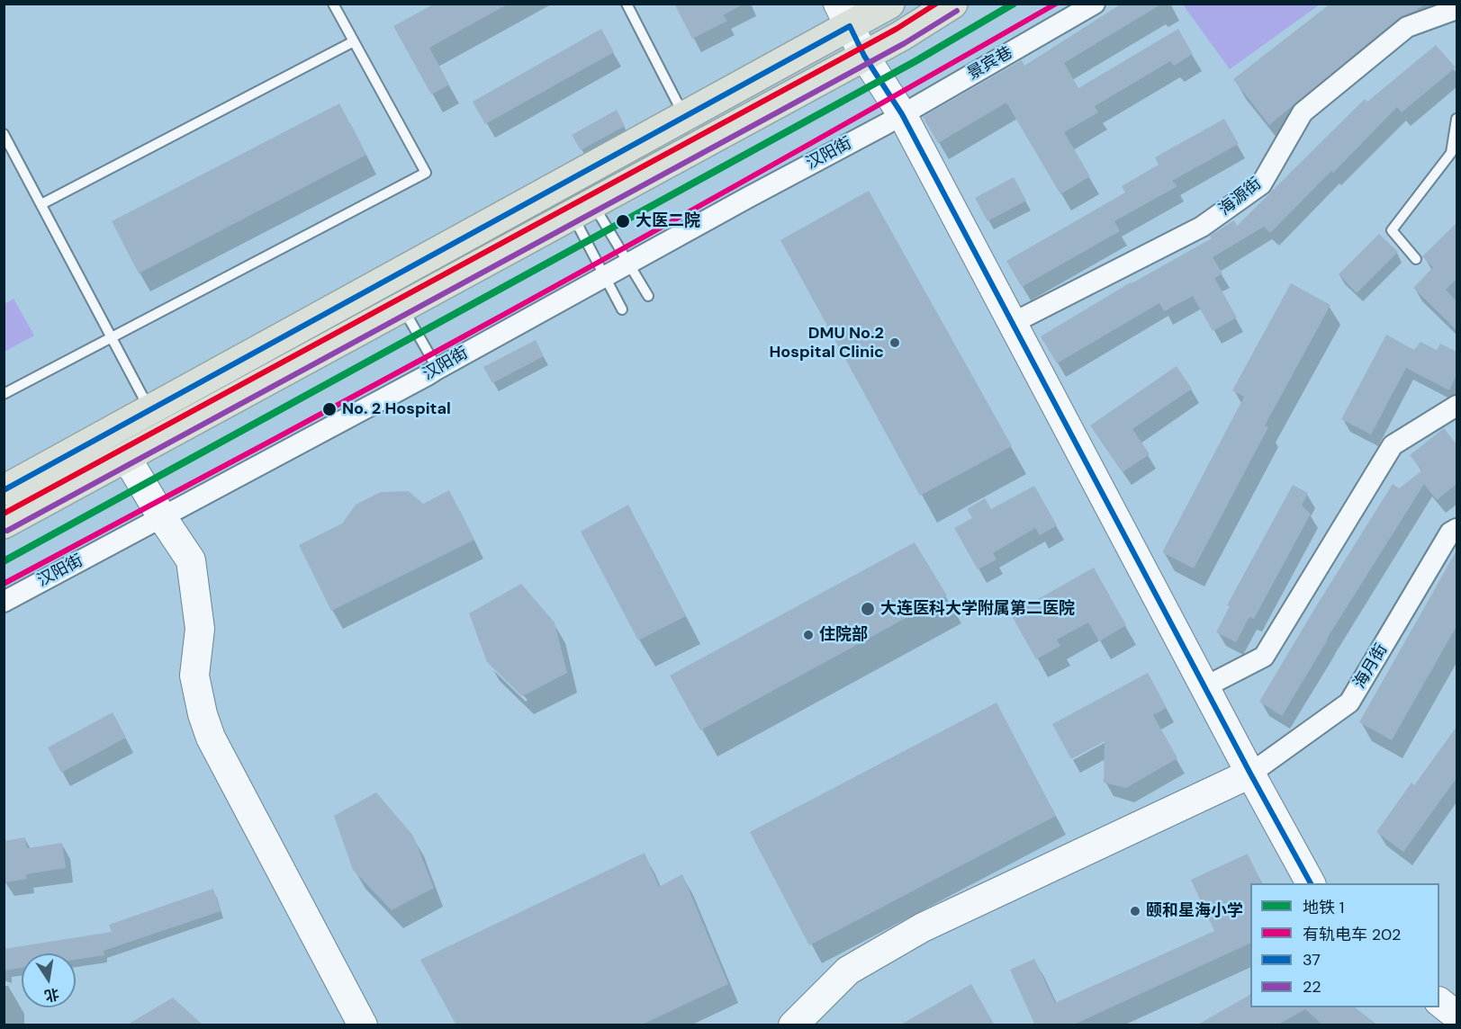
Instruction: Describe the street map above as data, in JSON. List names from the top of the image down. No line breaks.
{"streets":{"street":["景宾巷","汉阳街","海源街","海月街"]},"crossings":[["景宾巷","汉阳街"]],"places":["大医二院","DMU No.2 Hospital Clinic","No. 2 Hospital","大连医科大学附属第二医院","住院部","颐和星海小学"],"lines":["metro line 1","tram line 202","transit line 22","transit line 37"],"legend":["地铁 1","有轨电车 202","37","22"],"north":"bottom"}
